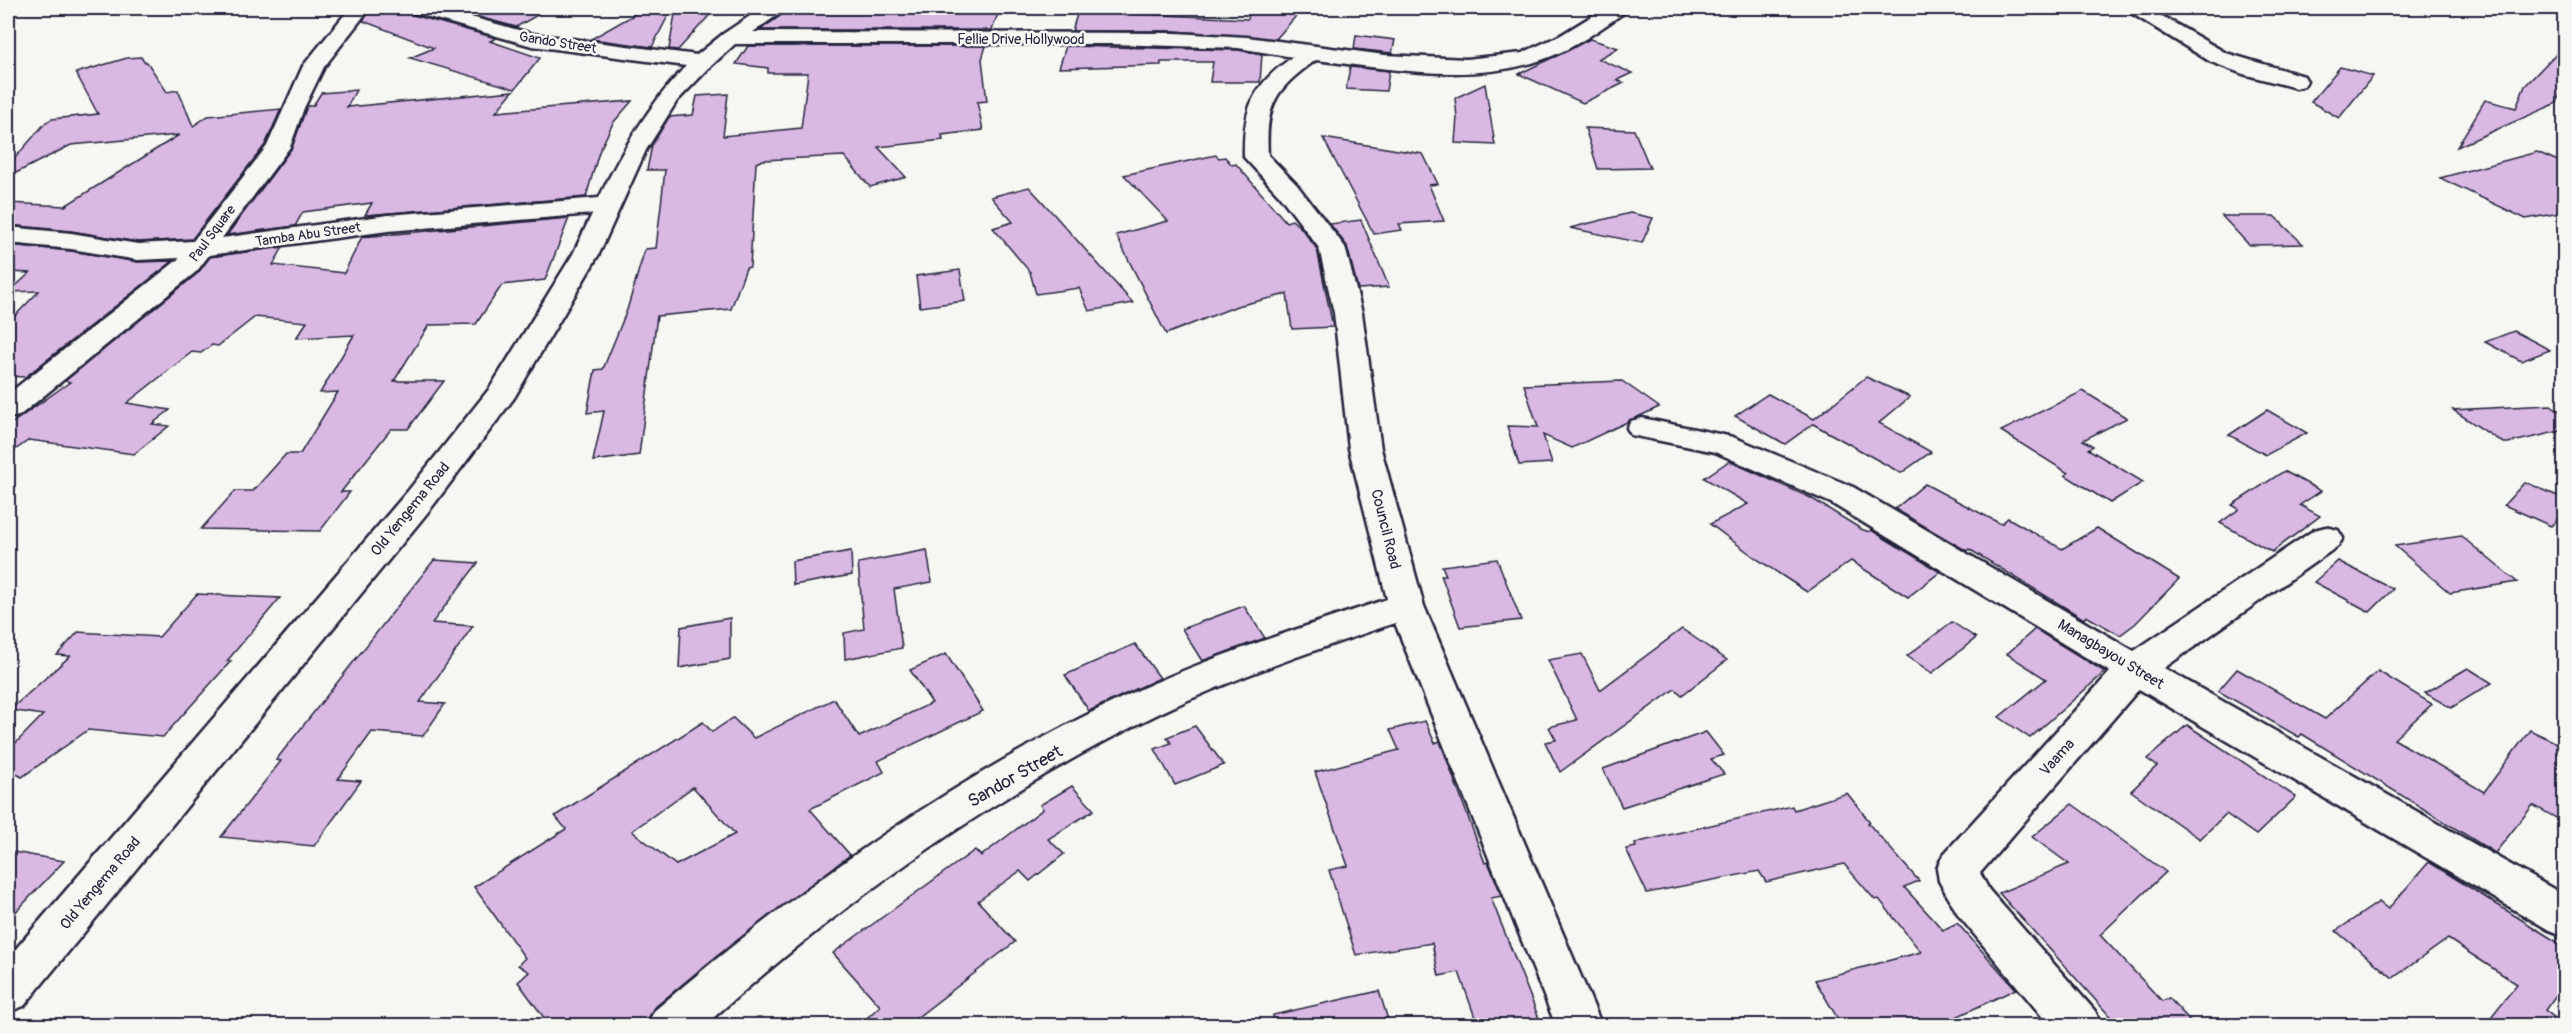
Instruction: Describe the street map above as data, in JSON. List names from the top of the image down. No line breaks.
{"streets":{"street":["Fellie Drive Hollywood","Gando Street","Paul Square","Tamba Abu Street","Old Yengema Road","Council Road","Managbayou Street","Vaama","Sandor Street"]},"crossings":[["Fellie Drive Hollywood","Old Yengema Road"],["Fellie Drive Hollywood","Council Road"],["Gando Street","Old Yengema Road"],["Paul Square","Tamba Abu Street"],["Tamba Abu Street","Old Yengema Road"],["Council Road","Sandor Street"],["Managbayou Street","Vaama"]]}
